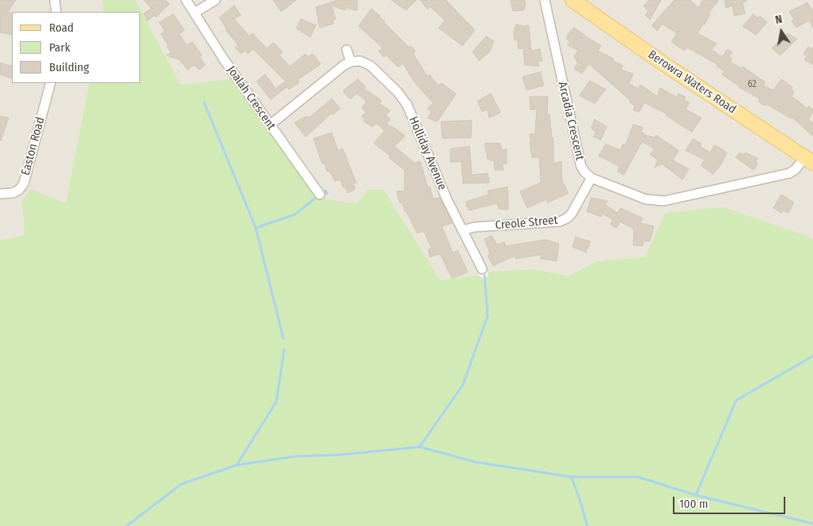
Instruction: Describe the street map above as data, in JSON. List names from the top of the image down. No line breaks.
{"streets":{"main road":["Berowra Waters Road"],"street":["Joalah Crescent","Arcadia Crescent","Easton Road","Holliday Avenue","Creole Street"]},"crossings":[["Arcadia Crescent","Creole Street"],["Holliday Avenue","Creole Street"]],"house_numbers":["62"],"legend":["Road","Park","Building"],"scale_bar":"100 m","north":"top"}
